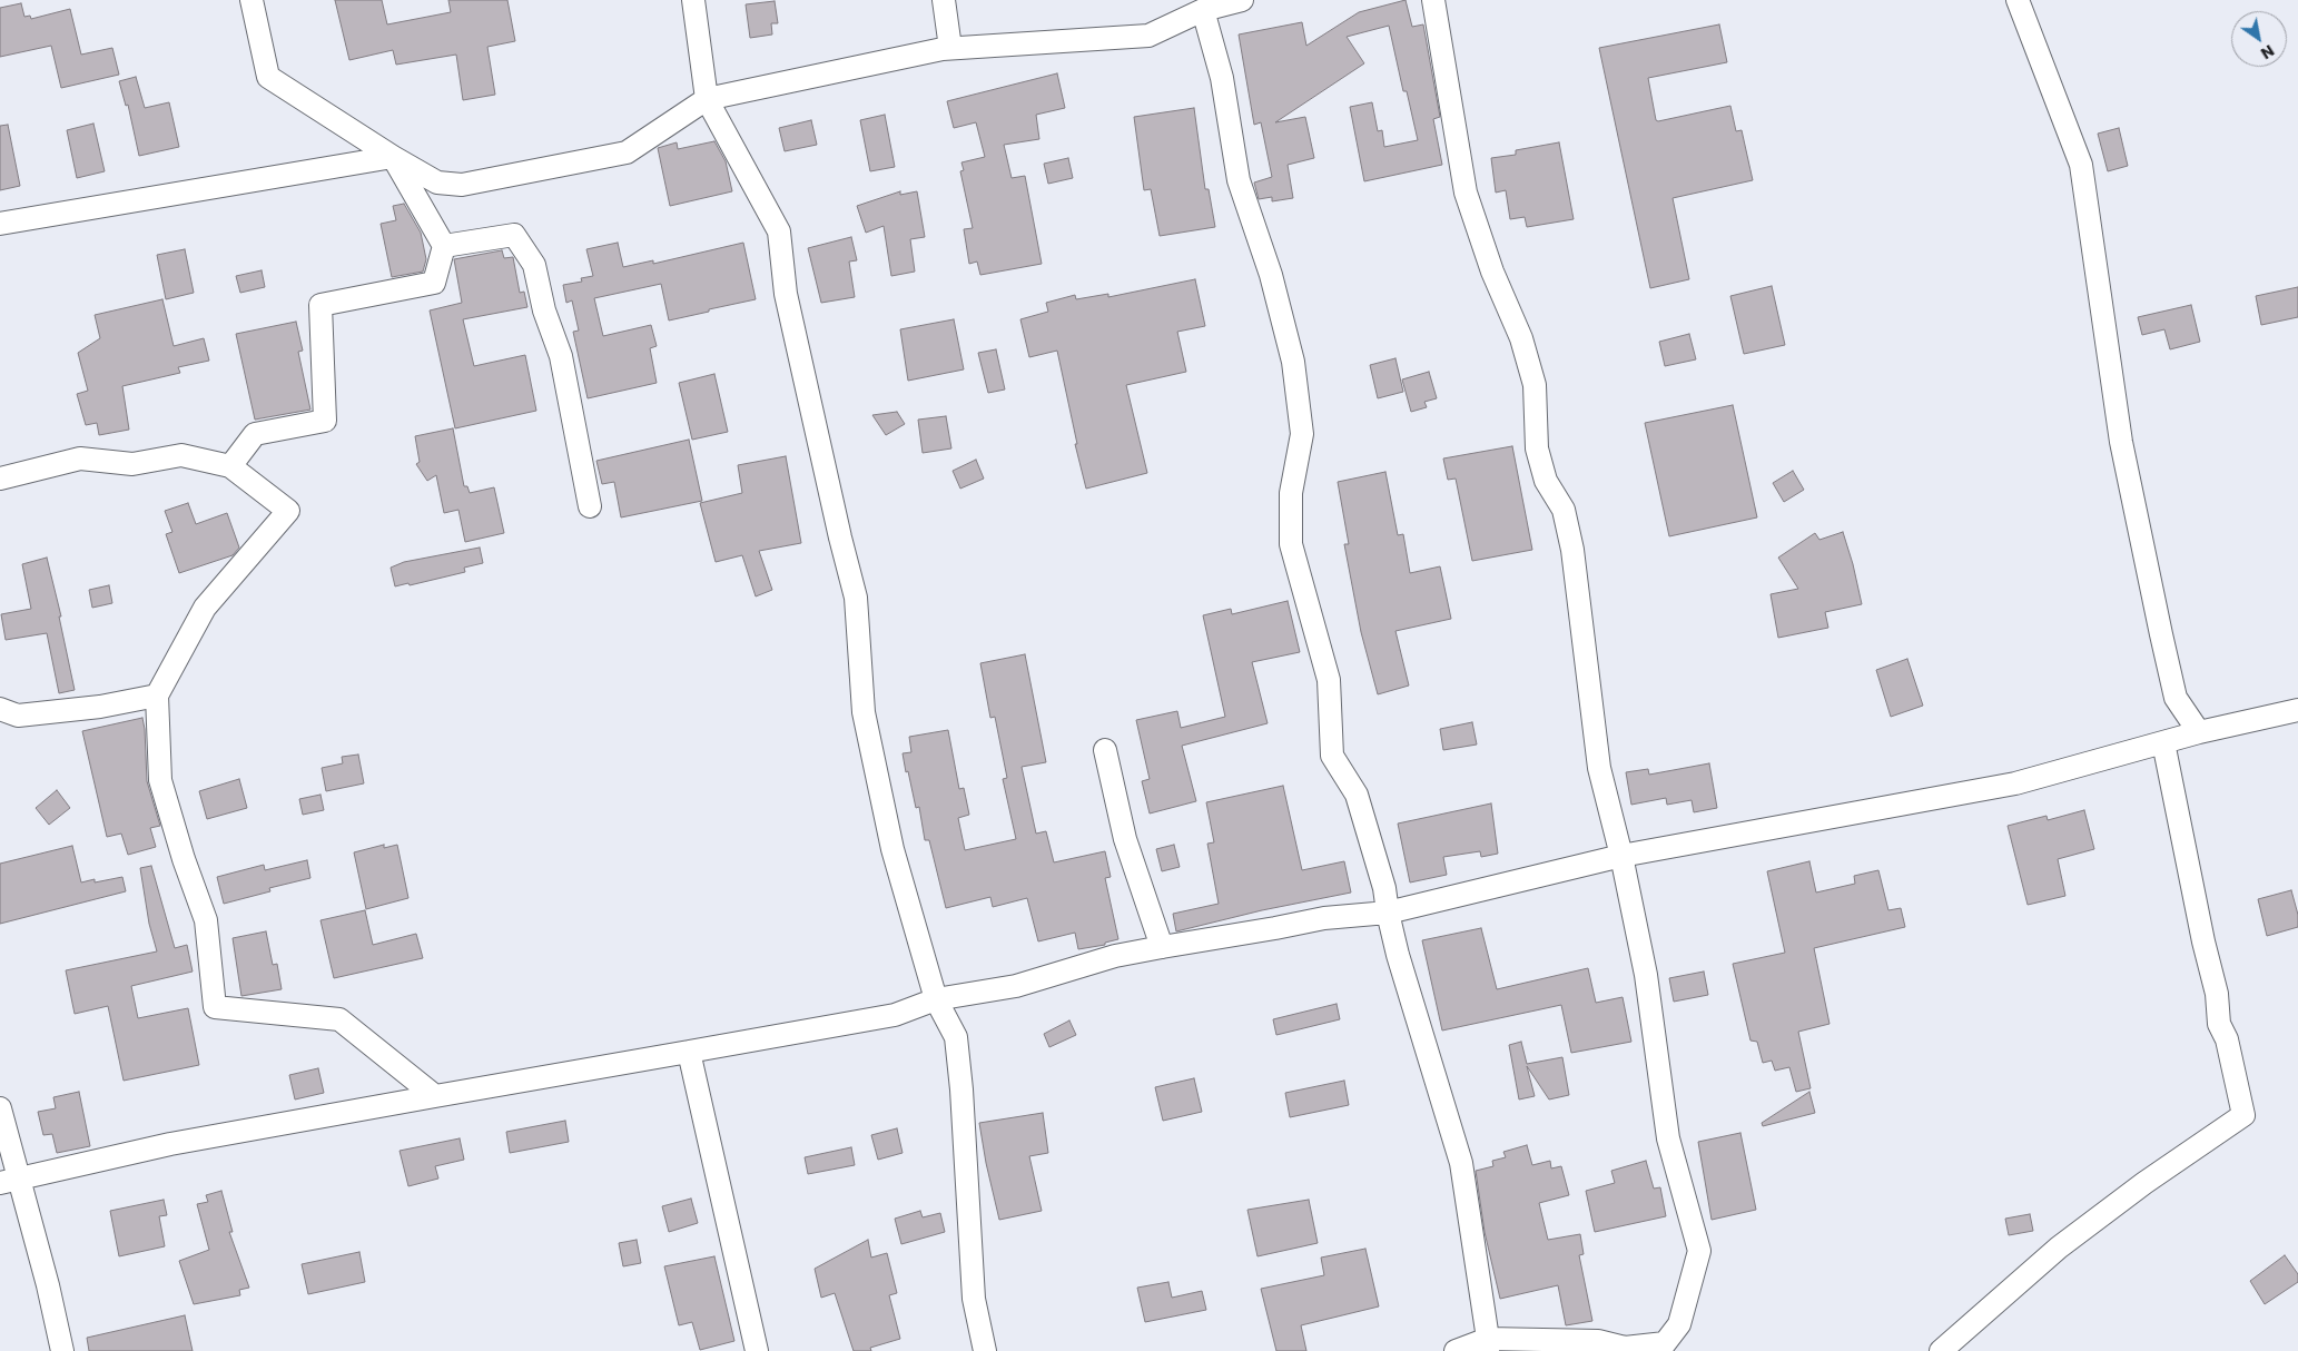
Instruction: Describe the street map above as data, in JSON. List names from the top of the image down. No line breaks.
{"north":"bottom right"}
